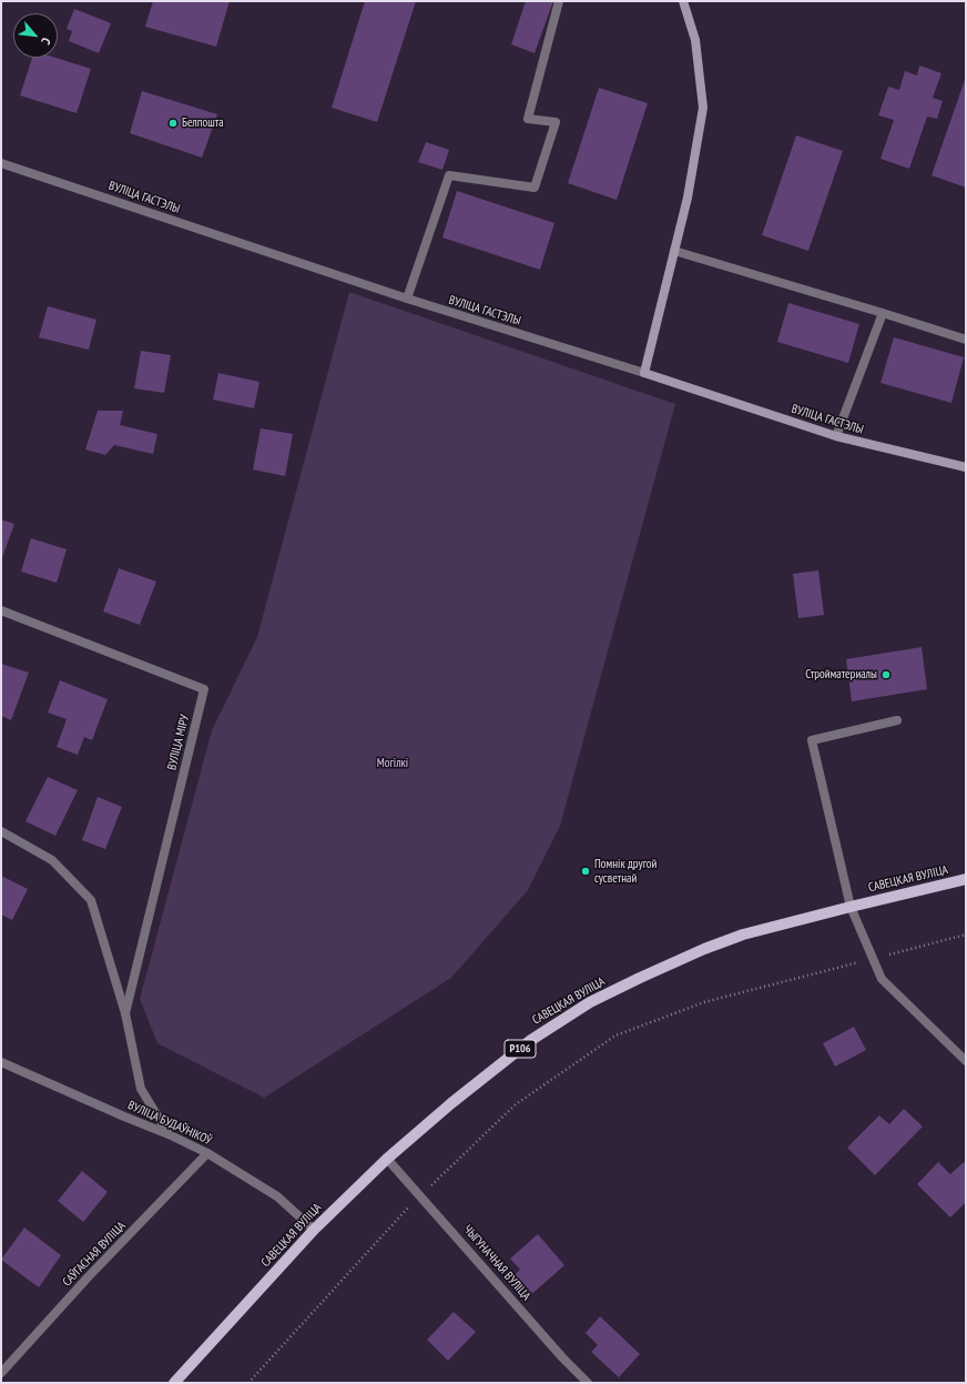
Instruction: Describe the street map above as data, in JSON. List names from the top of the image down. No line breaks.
{"streets":{"main road":["САВЕЦКАЯ ВУЛІЦА","Р106"],"street":["ВУЛІЦА ГАСТЭЛЫ","ВУЛІЦА МІРУ","ВУЛІЦА БУДАЎНІКОЎ","САЎГАСНАЯ ВУЛІЦА","ЧЫГУНАЧНАЯ ВУЛІЦА"]},"crossings":[["САВЕЦКАЯ ВУЛІЦА","ВУЛІЦА БУДАЎНІКОЎ"],["САВЕЦКАЯ ВУЛІЦА","ЧЫГУНАЧНАЯ ВУЛІЦА"],["ВУЛІЦА БУДАЎНІКОЎ","САЎГАСНАЯ ВУЛІЦА"]],"parks":["Могілкі"],"places":["Белпошта","Стройматериалы","Помнік другой сусветнай"],"north":"bottom right"}
